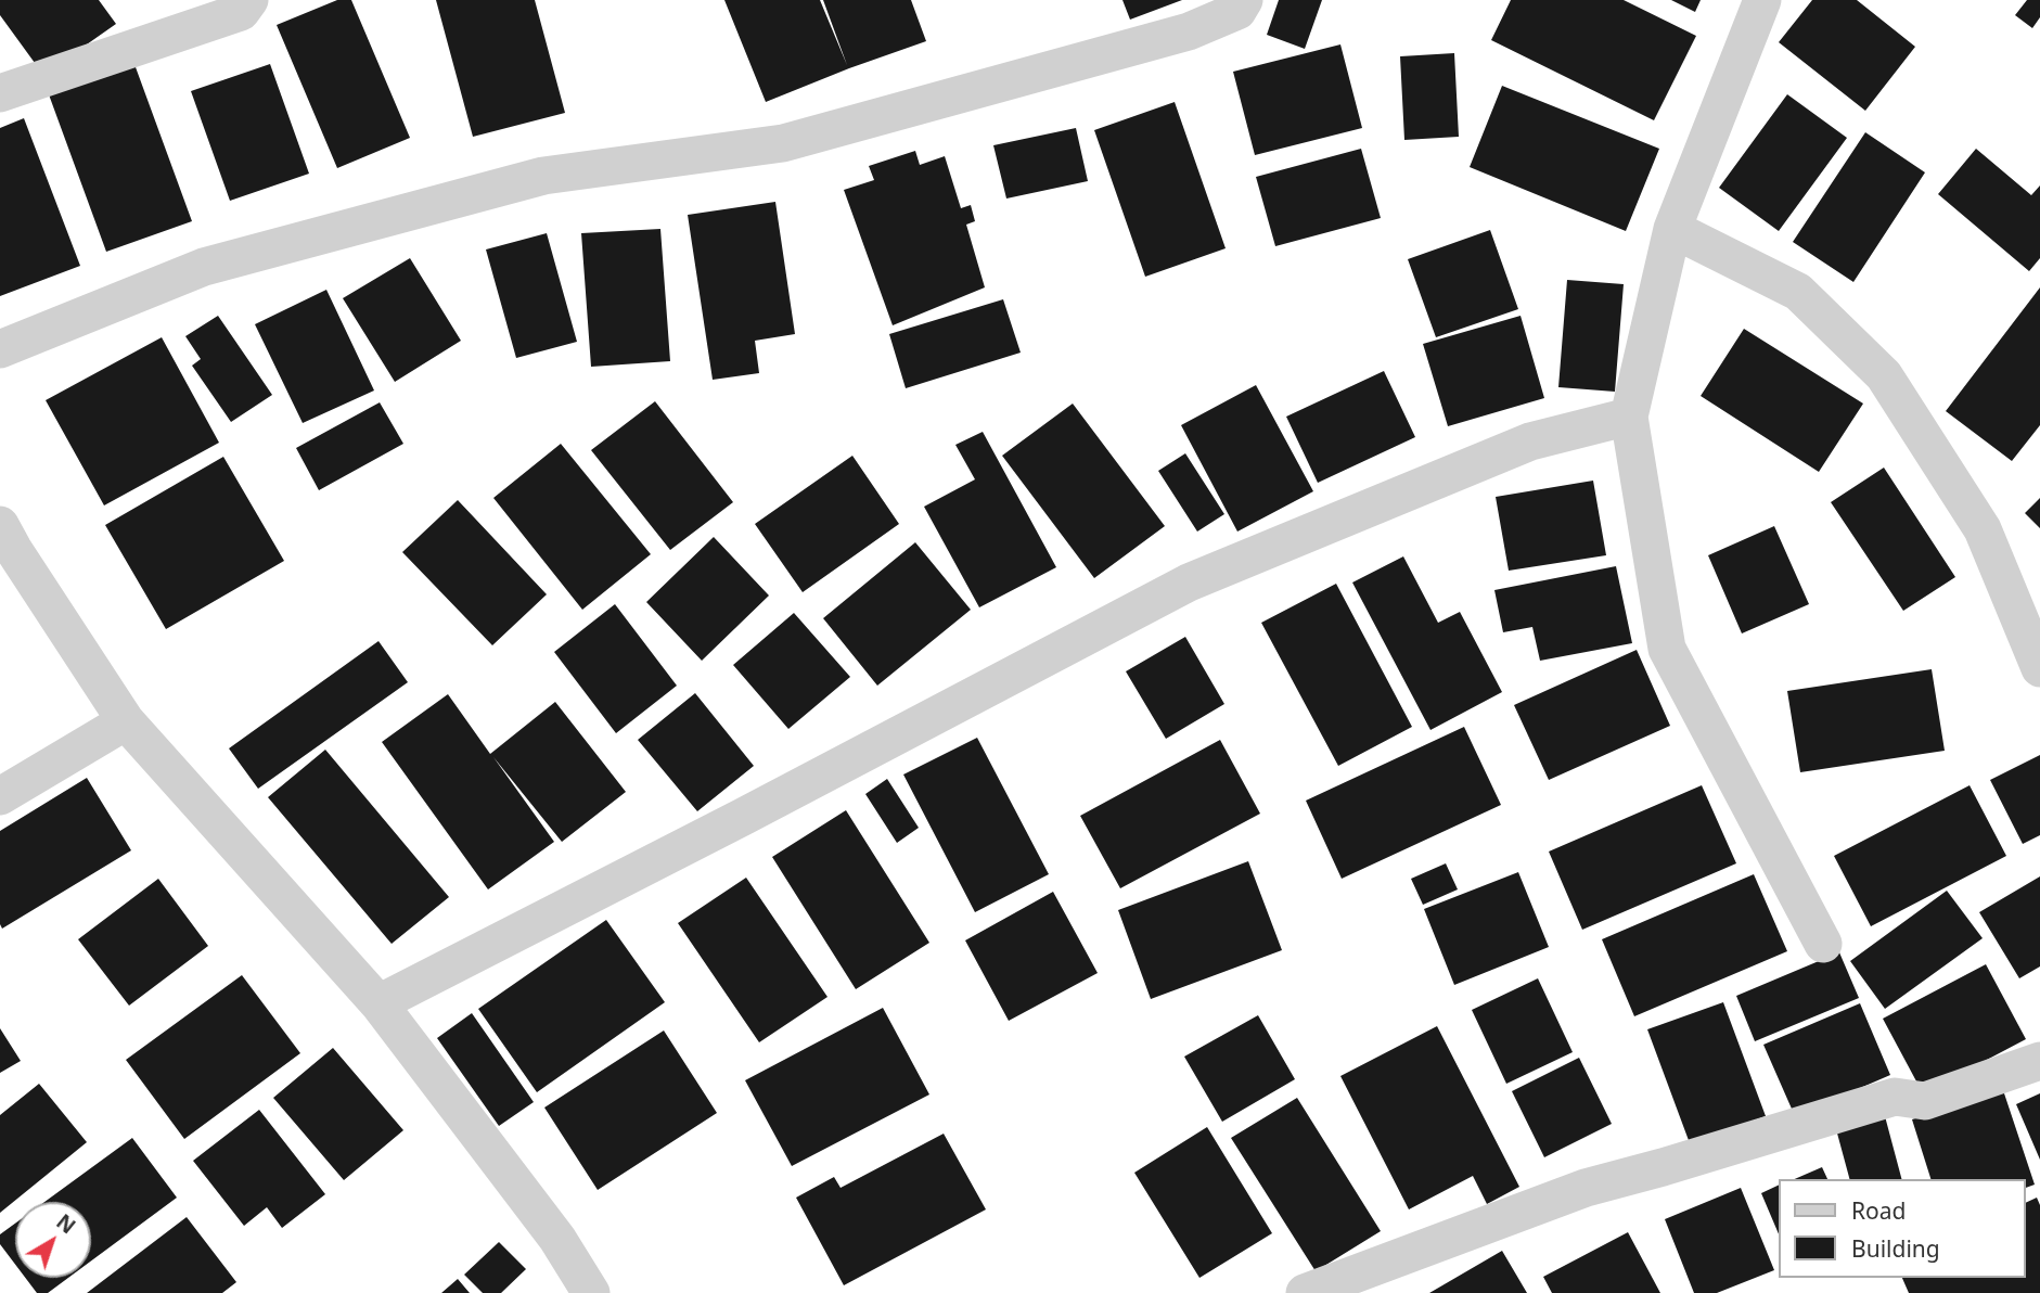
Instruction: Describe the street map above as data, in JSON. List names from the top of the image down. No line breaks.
{"legend":["Road","Building"],"north":"top right"}
